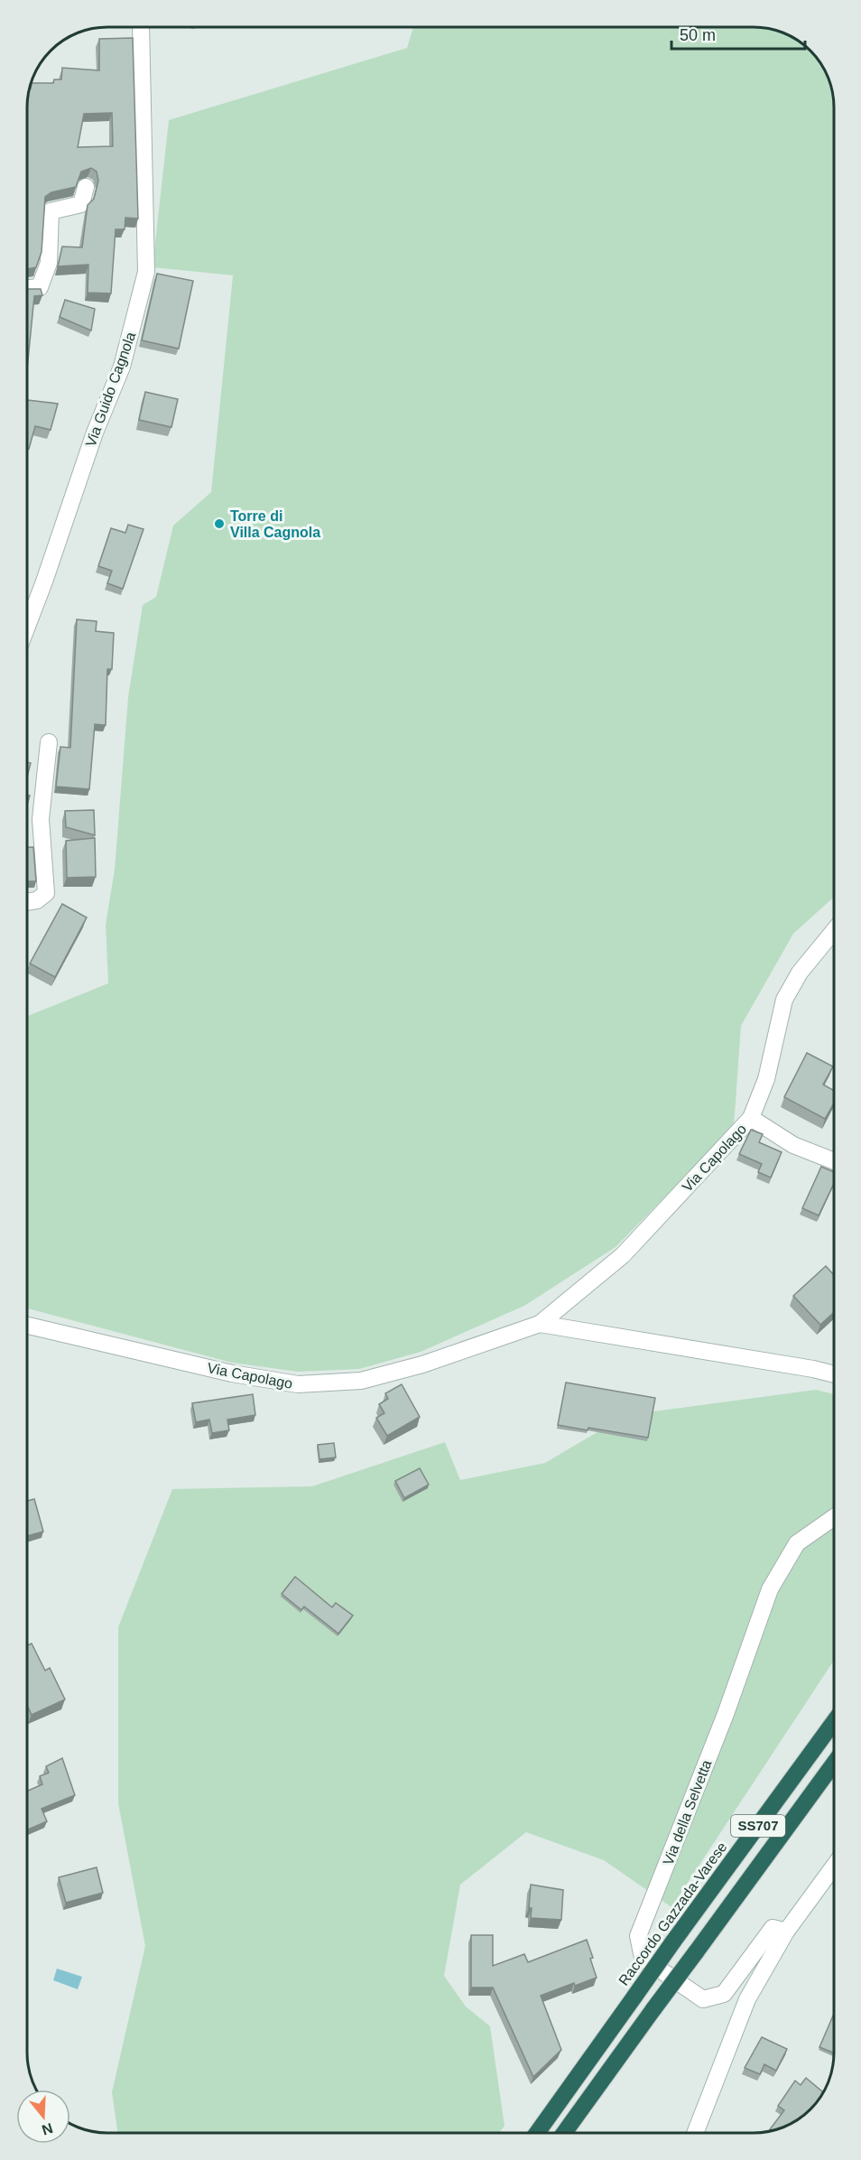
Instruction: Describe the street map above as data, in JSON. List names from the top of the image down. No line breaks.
{"streets":{"highway":["SS707","Raccordo Gazzada-Varese"],"street":["Via Guido Cagnola","Via Capolago","Via della Selvetta"]},"places":["Torre di Villa Cagnola"],"scale_bar":"50 m","north":"bottom"}
